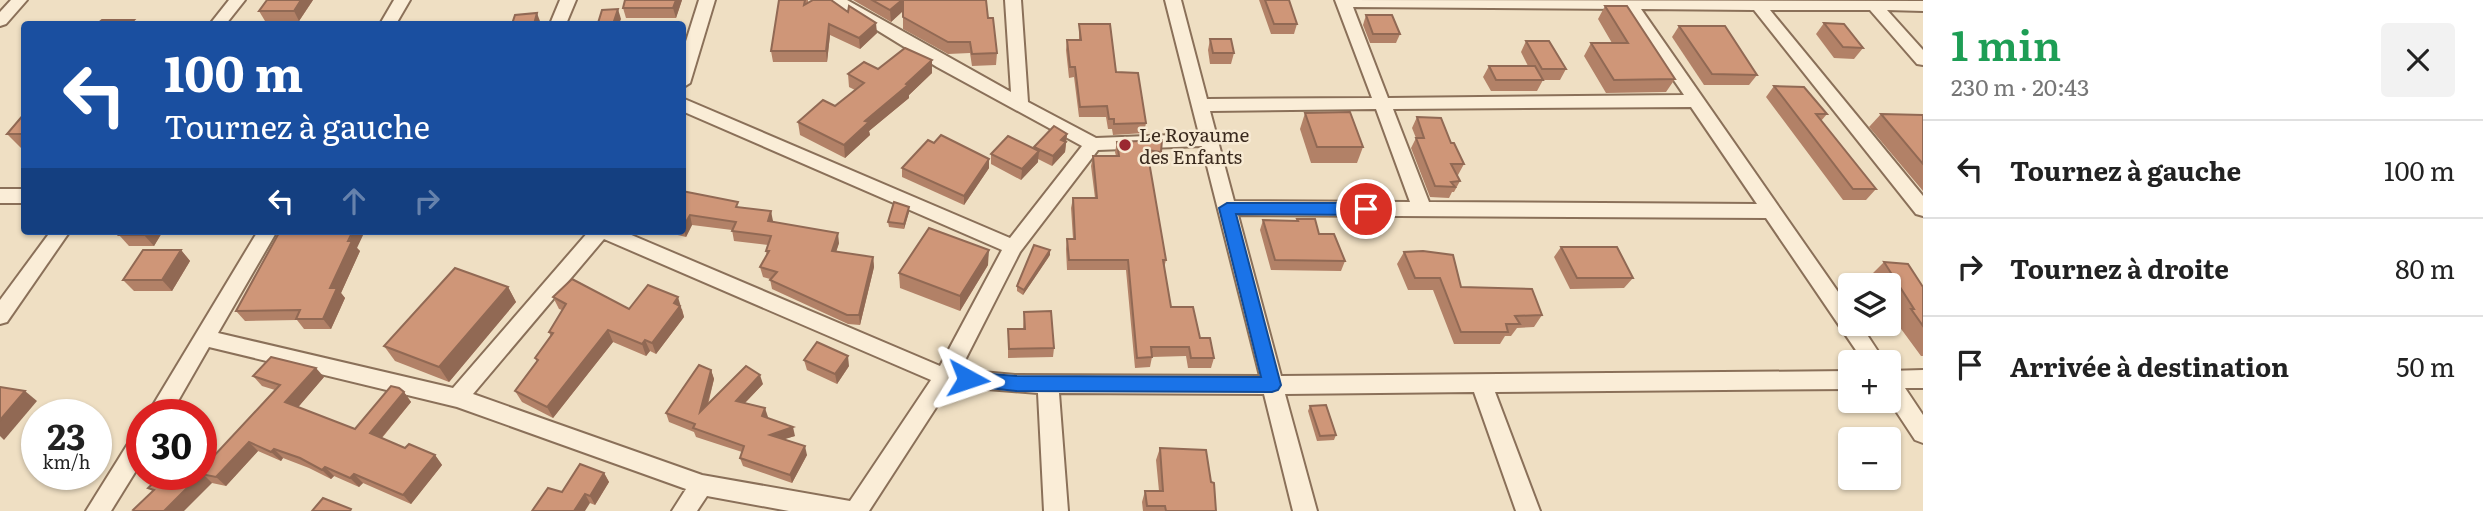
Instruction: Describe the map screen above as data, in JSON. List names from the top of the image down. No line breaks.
{"places":["Le Royaume des Enfants"],"page":{"heading":["1 min","230 m · 20:43"],"turn":["100 m","Tournez à gauche"],"list":[{"name":"Tournez à gauche","value":"100 m"},{"name":"Tournez à droite","value":"80 m"},{"name":"Arrivée à destination","value":"50 m"}],"map_buttons":["+","−"],"speed":"23 km/h","limit":"30"}}
